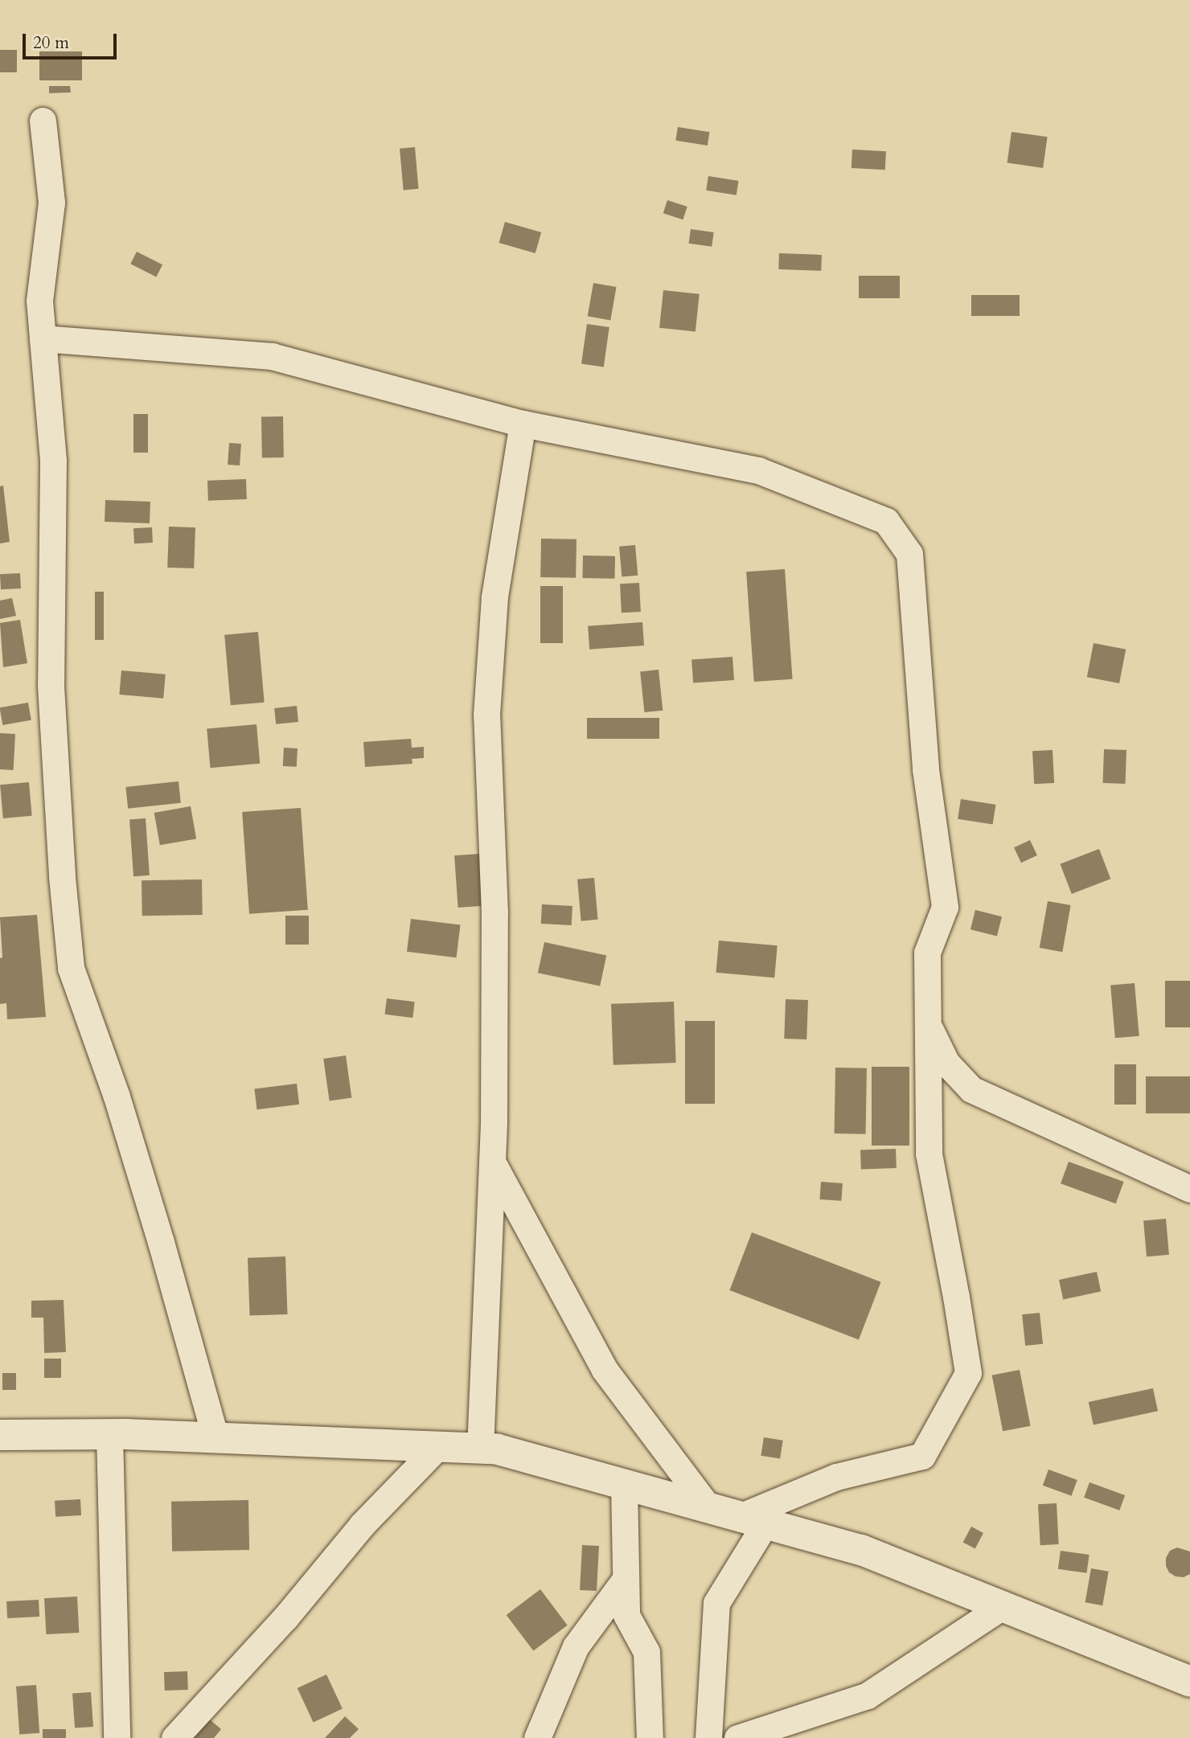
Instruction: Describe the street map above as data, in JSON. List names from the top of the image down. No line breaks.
{"scale_bar":"20 m"}
